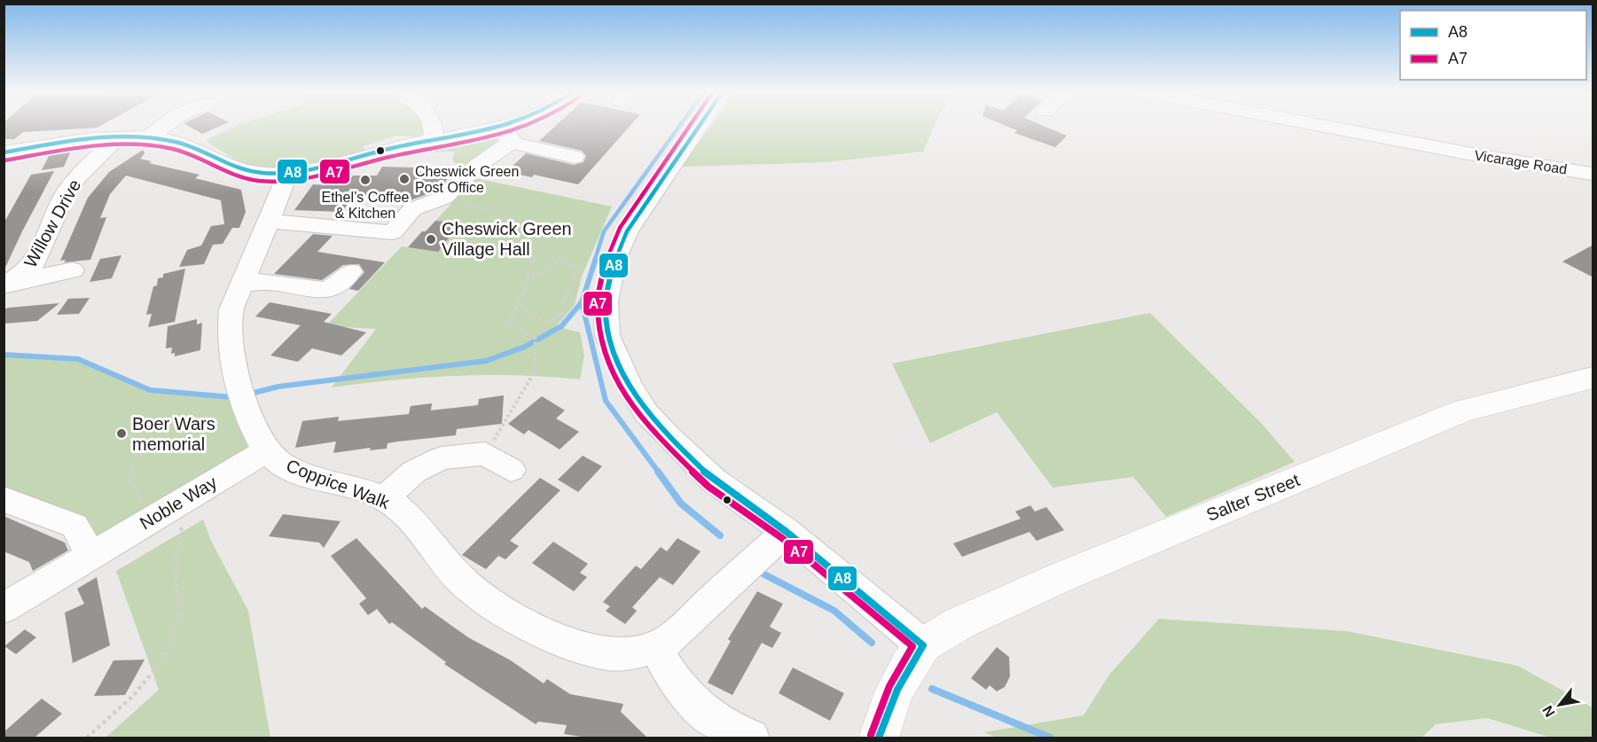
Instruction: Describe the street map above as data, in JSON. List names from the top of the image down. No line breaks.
{"streets":{"main road":["Salter Street"],"street":["Vicarage Road","Willow Drive","Coppice Walk","Noble Way"]},"crossings":[["Coppice Walk","Noble Way"]],"places":["Cheswick Green Post Office","Ethel’s Coffee & Kitchen","Cheswick Green Village Hall","Boer Wars memorial"],"lines":["transit line A8","transit line A7"],"legend":["A8","A7"],"north":"bottom left"}
